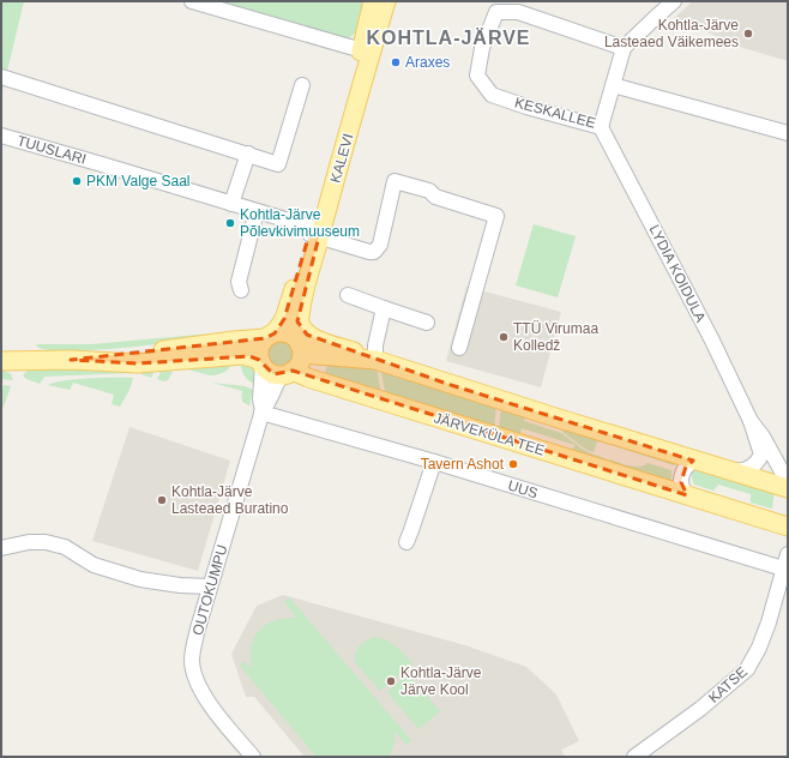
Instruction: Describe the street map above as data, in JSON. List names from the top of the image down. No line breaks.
{"streets":{"main road":["KALEVI","JÄRVEKÜLA TEE"],"street":["KESKALLEE","TUUSLARI","LYDIA KOIDULA","UUS","OUTOKUMPU","KATSE"]},"crossings":[["KESKALLEE","LYDIA KOIDULA"],["TUUSLARI","KALEVI"],["KALEVI","JÄRVEKÜLA TEE"],["KALEVI","OUTOKUMPU"],["JÄRVEKÜLA TEE","OUTOKUMPU"],["UUS","OUTOKUMPU"],["UUS","KATSE"]],"districts":["KOHTLA-JÄRVE"],"places":["Kohtla-Järve Lasteaed Väikemees","Araxes","PKM Valge Saal","Kohtla-Järve Põlevkivimuuseum","TTÜ Virumaa Kolledž","Tavern Ashot","Kohtla-Järve Lasteaed Buratino","Kohtla-Järve Järve Kool"]}
